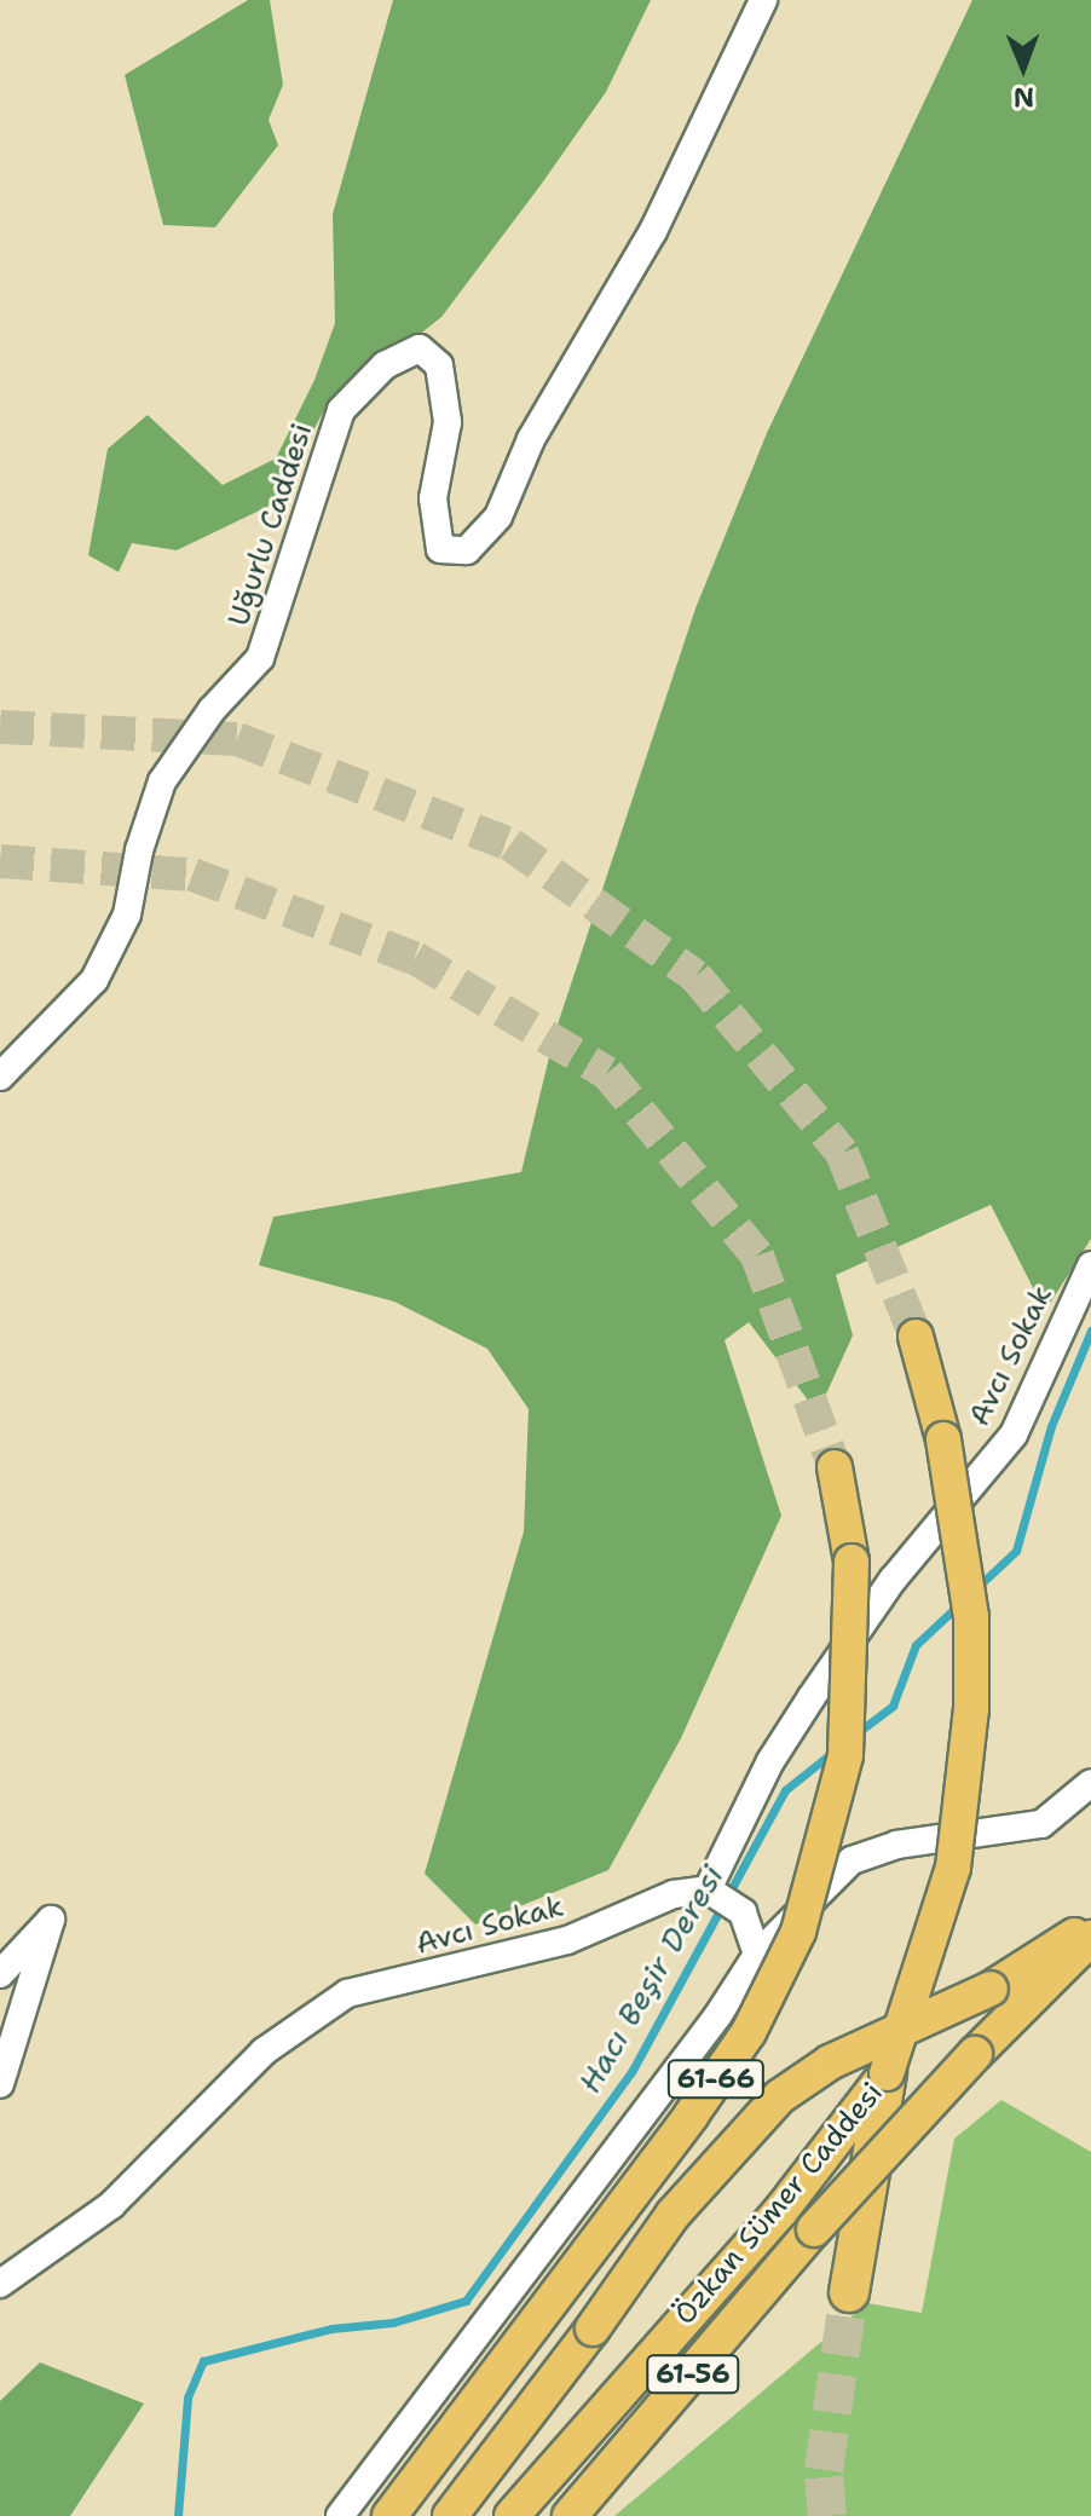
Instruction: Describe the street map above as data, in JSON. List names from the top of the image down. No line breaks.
{"streets":{"main road":["61-66","Özkan Sümer Caddesi","61-56"],"street":["Uğurlu Caddesi","Avcı Sokak"]},"water":["Hacı Beşir Deresi"],"north":"bottom"}
